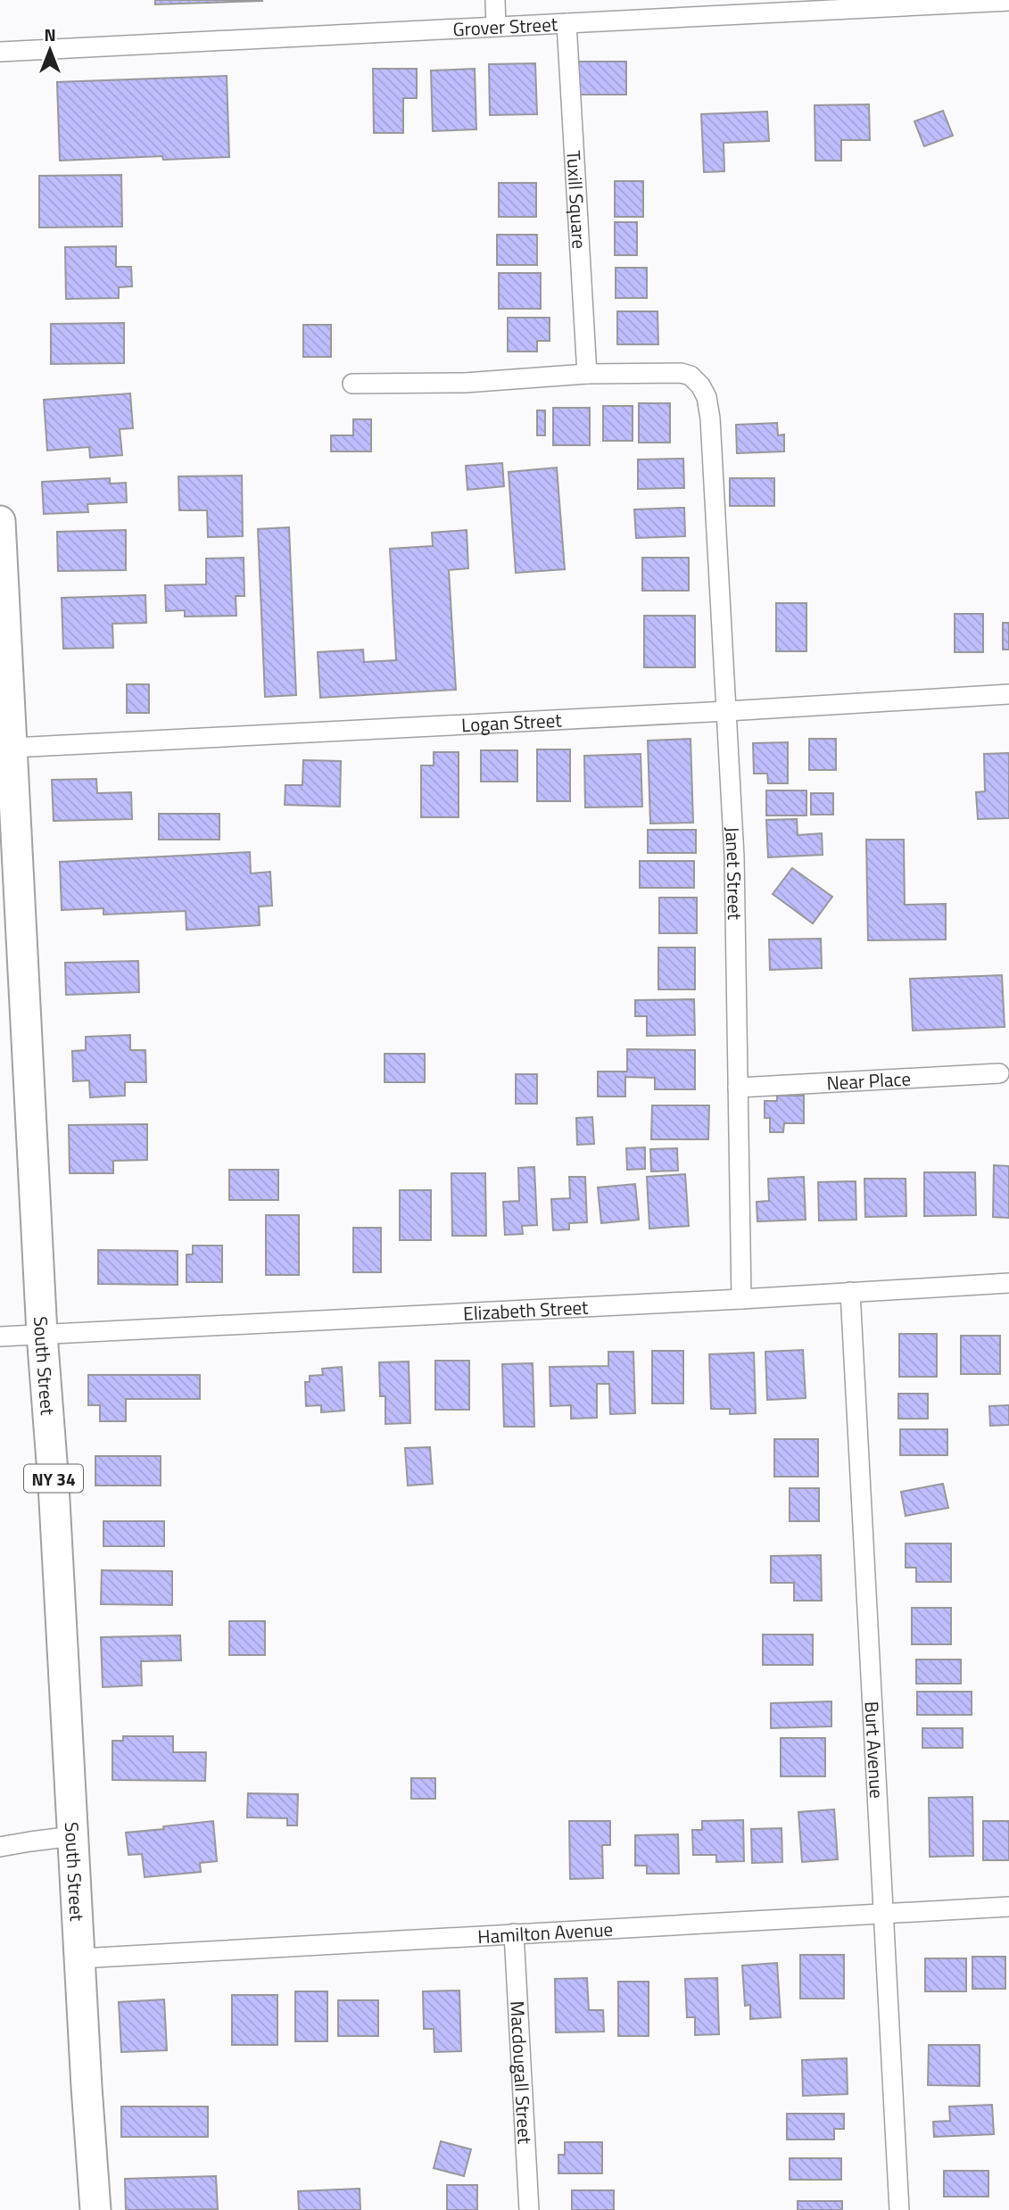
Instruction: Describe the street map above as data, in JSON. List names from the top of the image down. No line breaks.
{"streets":{"main road":["South Street","NY 34"],"street":["Grover Street","Tuxill Square","Logan Street","Janet Street","Near Place","Elizabeth Street","Burt Avenue","Hamilton Avenue","Macdougall Street"]},"crossings":[["Grover Street","Tuxill Square"],["Tuxill Square","Janet Street"],["Logan Street","Janet Street"],["Logan Street","South Street"],["Janet Street","Near Place"],["Janet Street","Elizabeth Street"],["Elizabeth Street","South Street"],["Elizabeth Street","Burt Avenue"],["South Street","Hamilton Avenue"],["Burt Avenue","Hamilton Avenue"],["Hamilton Avenue","Macdougall Street"]],"north":"top"}
